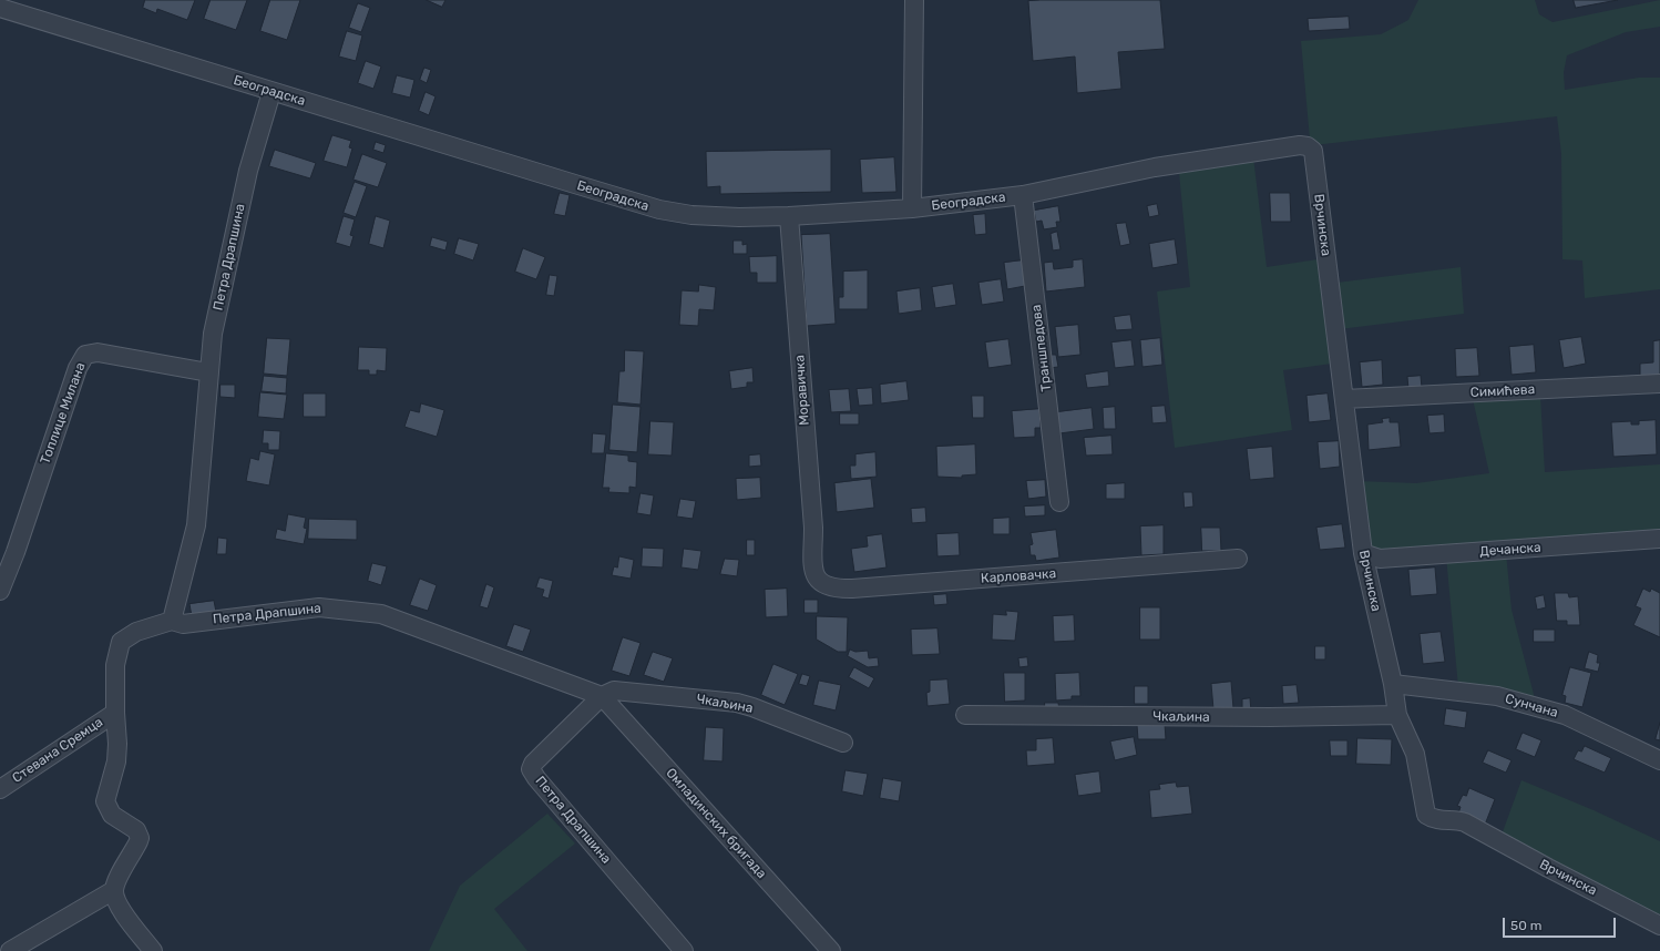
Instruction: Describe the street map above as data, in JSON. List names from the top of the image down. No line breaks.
{"streets":{"street":["Београдска","Врчинска","Петра Драпшина","Траншпедова","Моравичка","Симићева","Топлице Милана","Дечанска","Карловачка","Чкаљина","Сунчана","Стевана Сремца","Омладинских бригада"]},"crossings":[["Београдска","Врчинска"],["Београдска","Петра Драпшина"],["Београдска","Траншпедова"],["Београдска","Моравичка"],["Врчинска","Симићева"],["Врчинска","Дечанска"],["Врчинска","Чкаљина"],["Врчинска","Сунчана"],["Петра Драпшина","Топлице Милана"],["Петра Драпшина","Чкаљина"],["Петра Драпшина","Стевана Сремца"],["Петра Драпшина","Омладинских бригада"],["Моравичка","Карловачка"],["Чкаљина","Омладинских бригада"]],"scale_bar":"50 m"}
